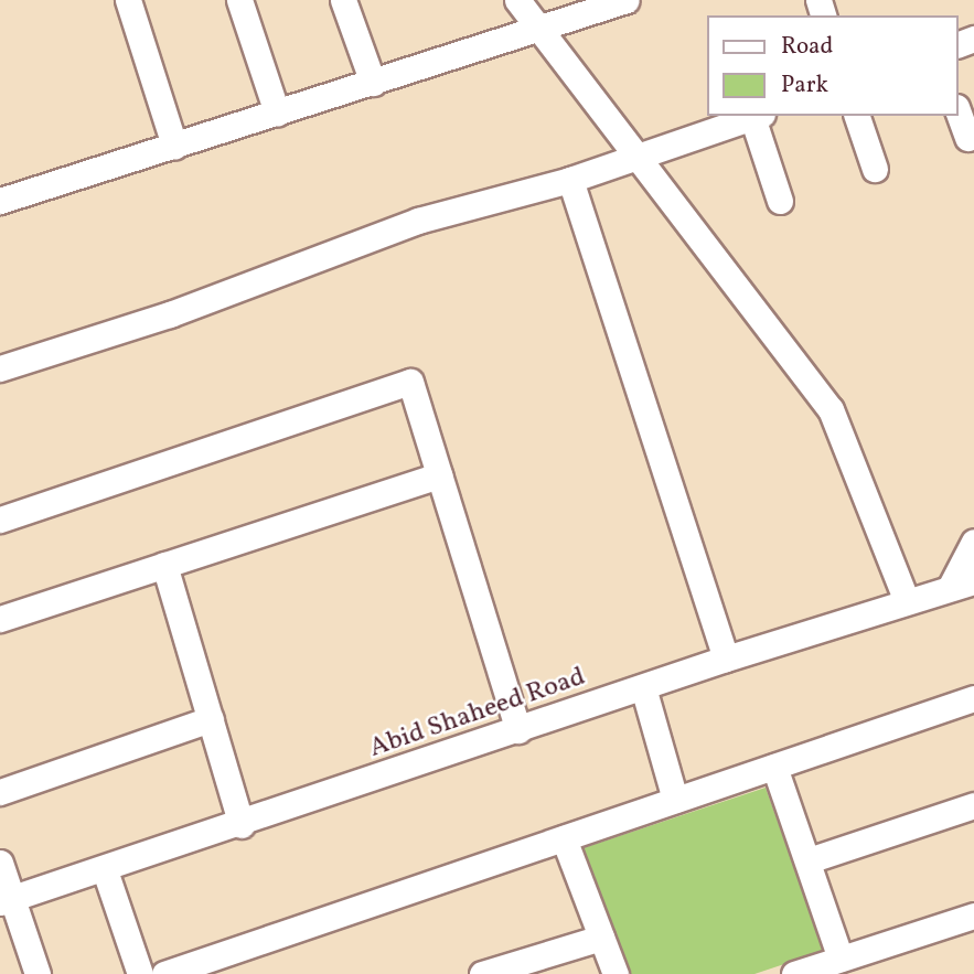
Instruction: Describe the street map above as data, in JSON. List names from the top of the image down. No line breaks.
{"streets":{"street":["Abid Shaheed Road"]},"legend":["Road","Park"]}
